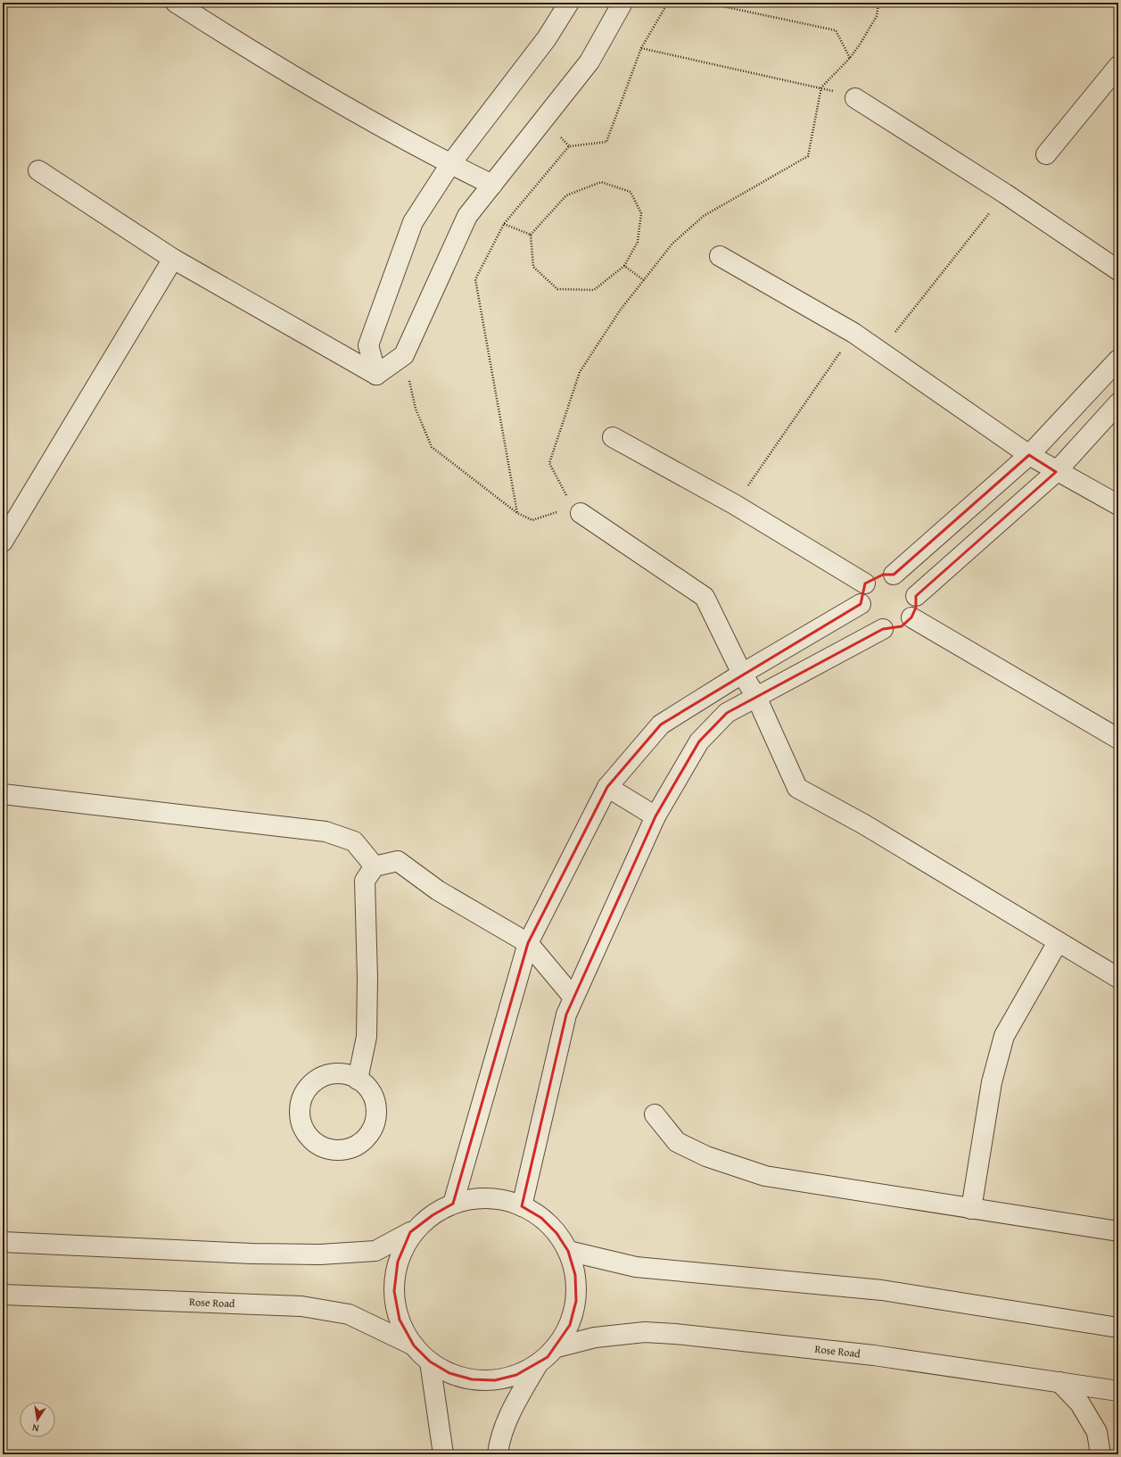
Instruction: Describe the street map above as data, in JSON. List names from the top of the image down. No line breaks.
{"streets":{"street":["Rose Road"]},"north":"bottom"}
